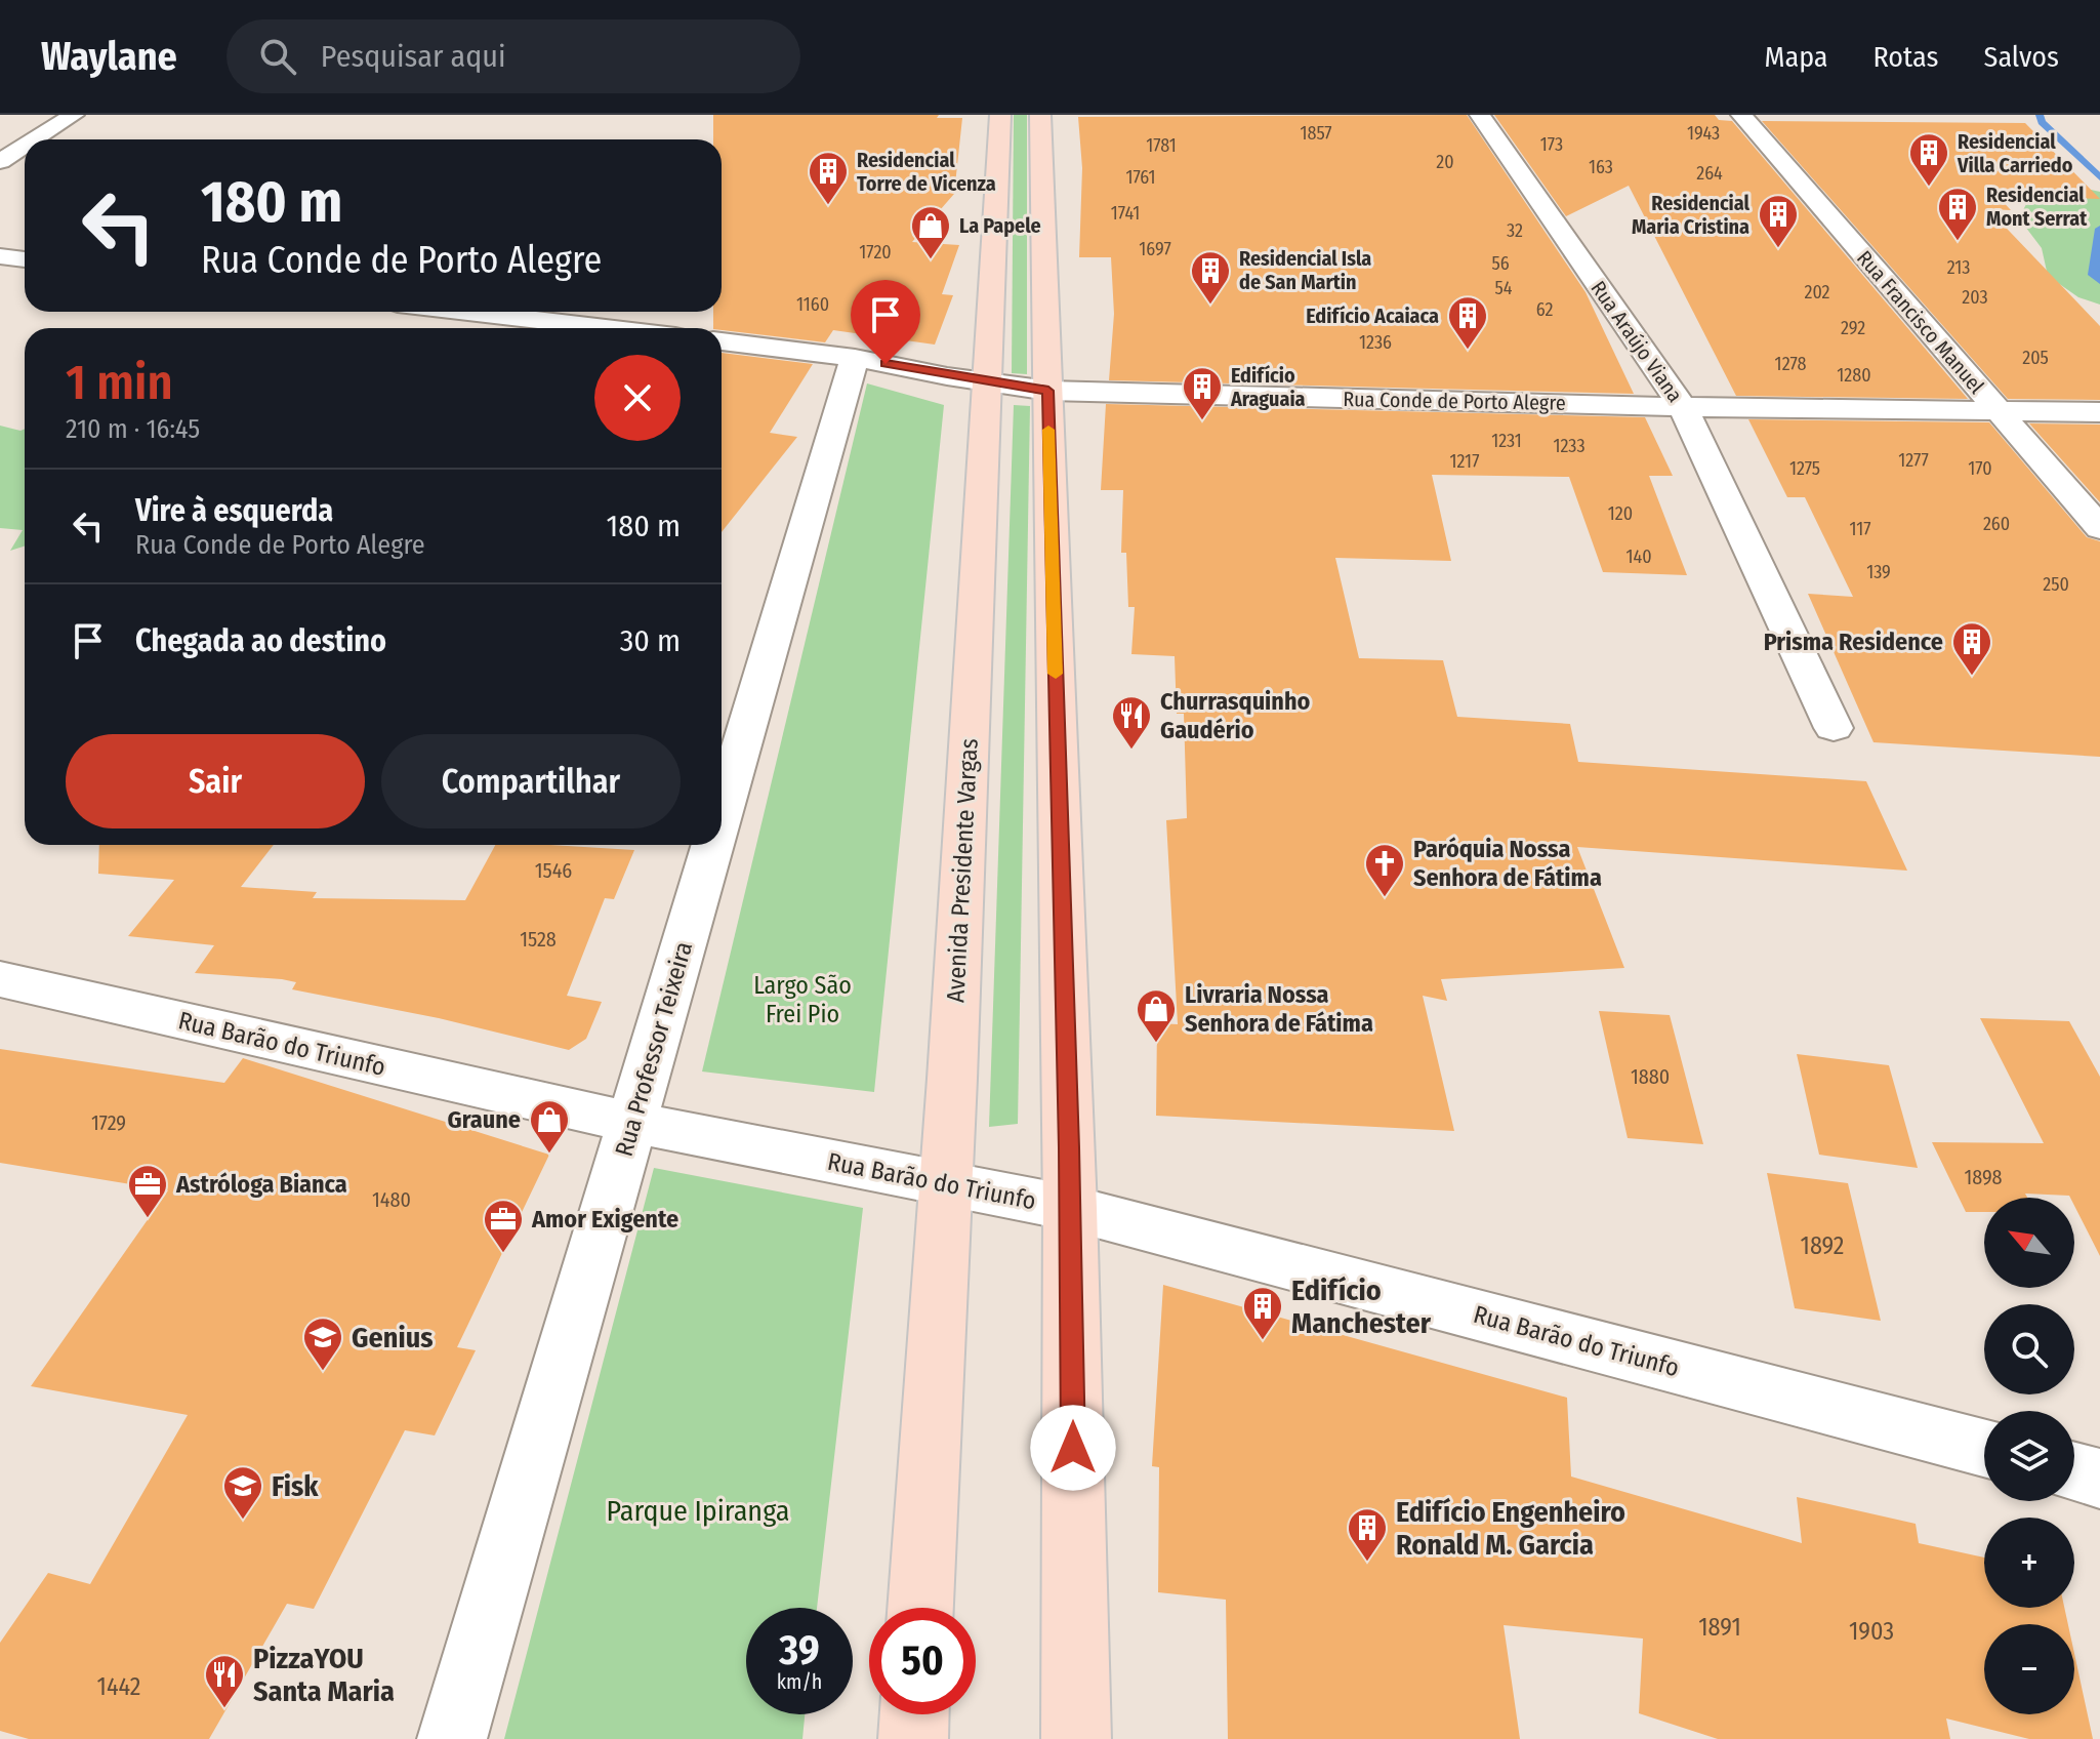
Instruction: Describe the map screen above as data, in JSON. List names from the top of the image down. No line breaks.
{"streets":{"main road":["Avenida Presidente Vargas"],"street":["Rua Francisco Manuel","Rua Araújo Viana","Rua Conde de Porto Alegre","Rua Barão do Triunfo","Rua Professor Teixeira"]},"crossings":[["Rua Francisco Manuel","Rua Conde de Porto Alegre"],["Rua Araújo Viana","Rua Conde de Porto Alegre"],["Rua Conde de Porto Alegre","Avenida Presidente Vargas"],["Rua Conde de Porto Alegre","Rua Professor Teixeira"],["Avenida Presidente Vargas","Rua Barão do Triunfo"],["Rua Barão do Triunfo","Rua Professor Teixeira"]],"parks":["Largo São Frei Pio","Parque Ipiranga"],"places":{"building":["Residencial Villa Carriedo","Residencial Torre de Vicenza","Residencial Mont Serrat","Residencial Maria Cristina","Residencial Isla de San Martin","Edifício Acaiaca","Edifício Araguaia","Prisma Residence","Edifício Manchester","Edifício Engenheiro Ronald M. Garcia"],"shop":["La Papele","Livraria Nossa Senhora de Fátima","Graune"],"restaurant":["Churrasquinho Gaudério","PizzaYOU Santa Maria"],"church":["Paróquia Nossa Senhora de Fátima"],"office":["Astróloga Bianca","Amor Exigente"],"school or university":["Genius","Fisk"]},"house_numbers":["1857","1943","173","1781","20","163","264","1761","1741","32","1697","1720","56","213","54","202","203","1160","62","292","1236","205","1278","1280","1231","1233","1277","1217","1275","170","120","260","117","140","139","250","1546","1528","1880","1729","1898","1480","1892","1891","1903","1442"],"north":"top left","page":{"header":"Waylane","search":"Pesquisar aqui","nav":["Mapa","Rotas","Salvos"],"turn":["180 m","Rua Conde de Porto Alegre"],"heading":["1 min","210 m · 16:45"],"list":[{"name":"Vire à esquerda","note":"Rua Conde de Porto Alegre","value":"180 m"},{"name":"Chegada ao destino","value":"30 m"}],"buttons":["Sair","Compartilhar"],"map_buttons":["+","−"],"speed":"39 km/h","limit":"50"}}
